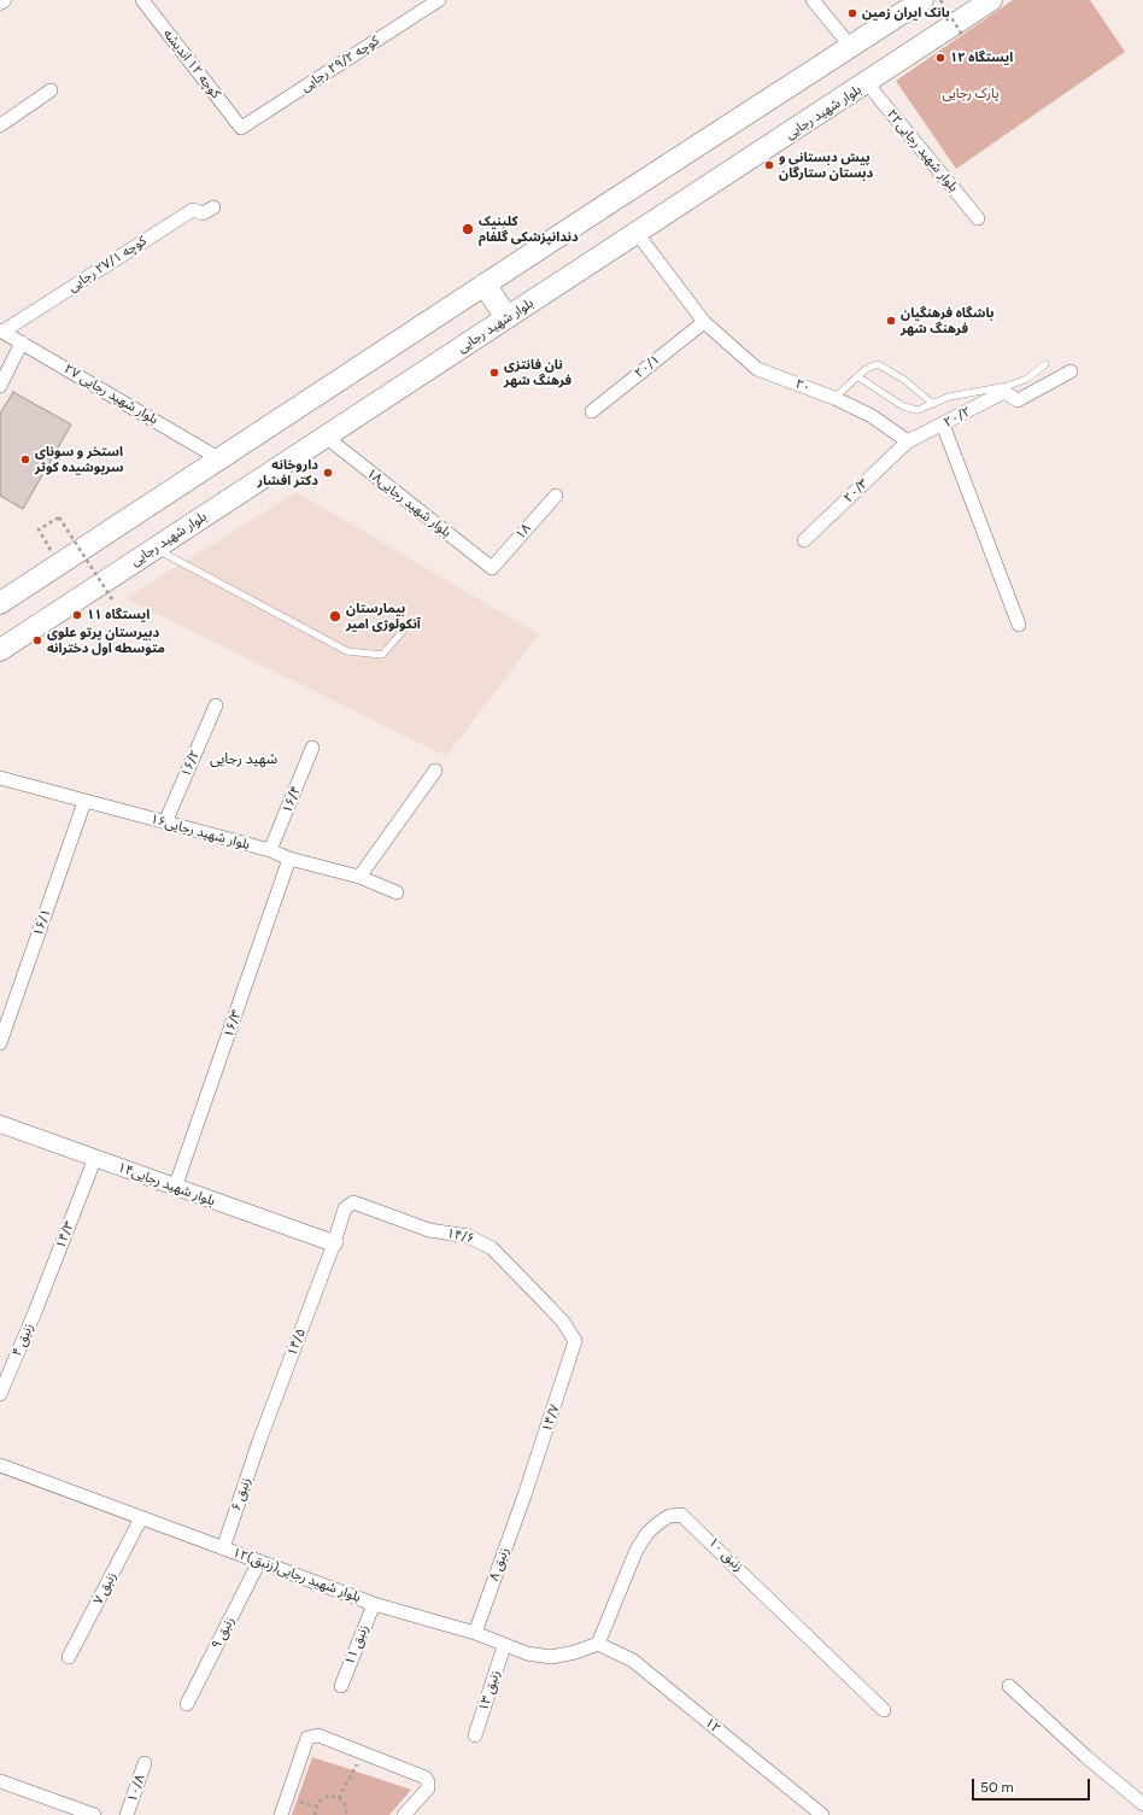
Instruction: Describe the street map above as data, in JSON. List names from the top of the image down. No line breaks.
{"streets":{"main road":["بلوار شهید رجایی"],"street":["کوچه ۱۲ اندیشه","کوچه ۲۹/۲ رجایی","بلوار شهید رجایی۲۲","کوچه ۲۷/۱ رجایی","۲۰/۱","۲۰","۲۷ بلوار شهید رجایی","۲۰/۲","۲۰/۳","بلوار شهید رجایی۱۸","۱۸","۱۶/۲","۱۶/۴","بلوار شهید رجایی۱۶","۱۶/۱","۱۶/۳","بلوار شهید رجایی۱۴","۱۴/۳","۱۴/۶","زنبق ۴","۱۴/۵","۱۴/۷","زنبق ۶","زنبق ۱۰","زنبق ۸","۱۲بلوار شهید رجایی(زنبق)","زنبق ۷","زنبق ۹","زنبق ۱۱","زنبق ۱۳","۱۲","۱۰/۸"]},"crossings":[["کوچه ۱۲ اندیشه","کوچه ۲۹/۲ رجایی"],["بلوار شهید رجایی","بلوار شهید رجایی۲۲"],["بلوار شهید رجایی","۲۰"],["بلوار شهید رجایی","بلوار شهید رجایی۱۸"],["کوچه ۲۷/۱ رجایی","۲۷ بلوار شهید رجایی"],["۲۰/۱","۲۰"],["۲۰","۲۰/۲"],["۲۰","۲۰/۳"],["۲۰/۲","۲۰/۳"],["بلوار شهید رجایی۱۸","۱۸"],["۱۶/۲","بلوار شهید رجایی۱۶"],["۱۶/۴","بلوار شهید رجایی۱۶"],["بلوار شهید رجایی۱۶","۱۶/۱"],["بلوار شهید رجایی۱۶","۱۶/۳"],["۱۶/۳","بلوار شهید رجایی۱۴"],["بلوار شهید رجایی۱۴","۱۴/۳"],["بلوار شهید رجایی۱۴","۱۴/۶"],["بلوار شهید رجایی۱۴","۱۴/۵"],["۱۴/۳","زنبق ۴"],["۱۴/۶","۱۴/۵"],["۱۴/۶","۱۴/۷"],["۱۴/۵","زنبق ۶"],["۱۴/۷","زنبق ۸"],["زنبق ۶","۱۲بلوار شهید رجایی(زنبق)"],["زنبق ۱۰","۱۲بلوار شهید رجایی(زنبق)"],["زنبق ۱۰","۱۲"],["زنبق ۸","۱۲بلوار شهید رجایی(زنبق)"],["۱۲بلوار شهید رجایی(زنبق)","زنبق ۷"],["۱۲بلوار شهید رجایی(زنبق)","زنبق ۹"],["۱۲بلوار شهید رجایی(زنبق)","زنبق ۱۱"],["۱۲بلوار شهید رجایی(زنبق)","زنبق ۱۳"],["۱۲بلوار شهید رجایی(زنبق)","۱۲"]],"districts":["شهید رجایی"],"parks":["پارک رجایی"],"places":["بانک ایران زمین","ایستگاه ۱۲","پیش دبستانی و دبستان ستارگان","کلینیک دندانپزشکی گلفام","باشگاه فرهنگیان فرهنگ شهر","نان فانتزی فرهنگ شهر","استخر و سونای سرپوشیده کوثر","داروخانه دکتر افشار","ایستگاه ۱۱","بیمارستان آنکولوژی امیر","دبیرستان پرتو علوی متوسطه اول دخترانه"],"scale_bar":"50 m"}
